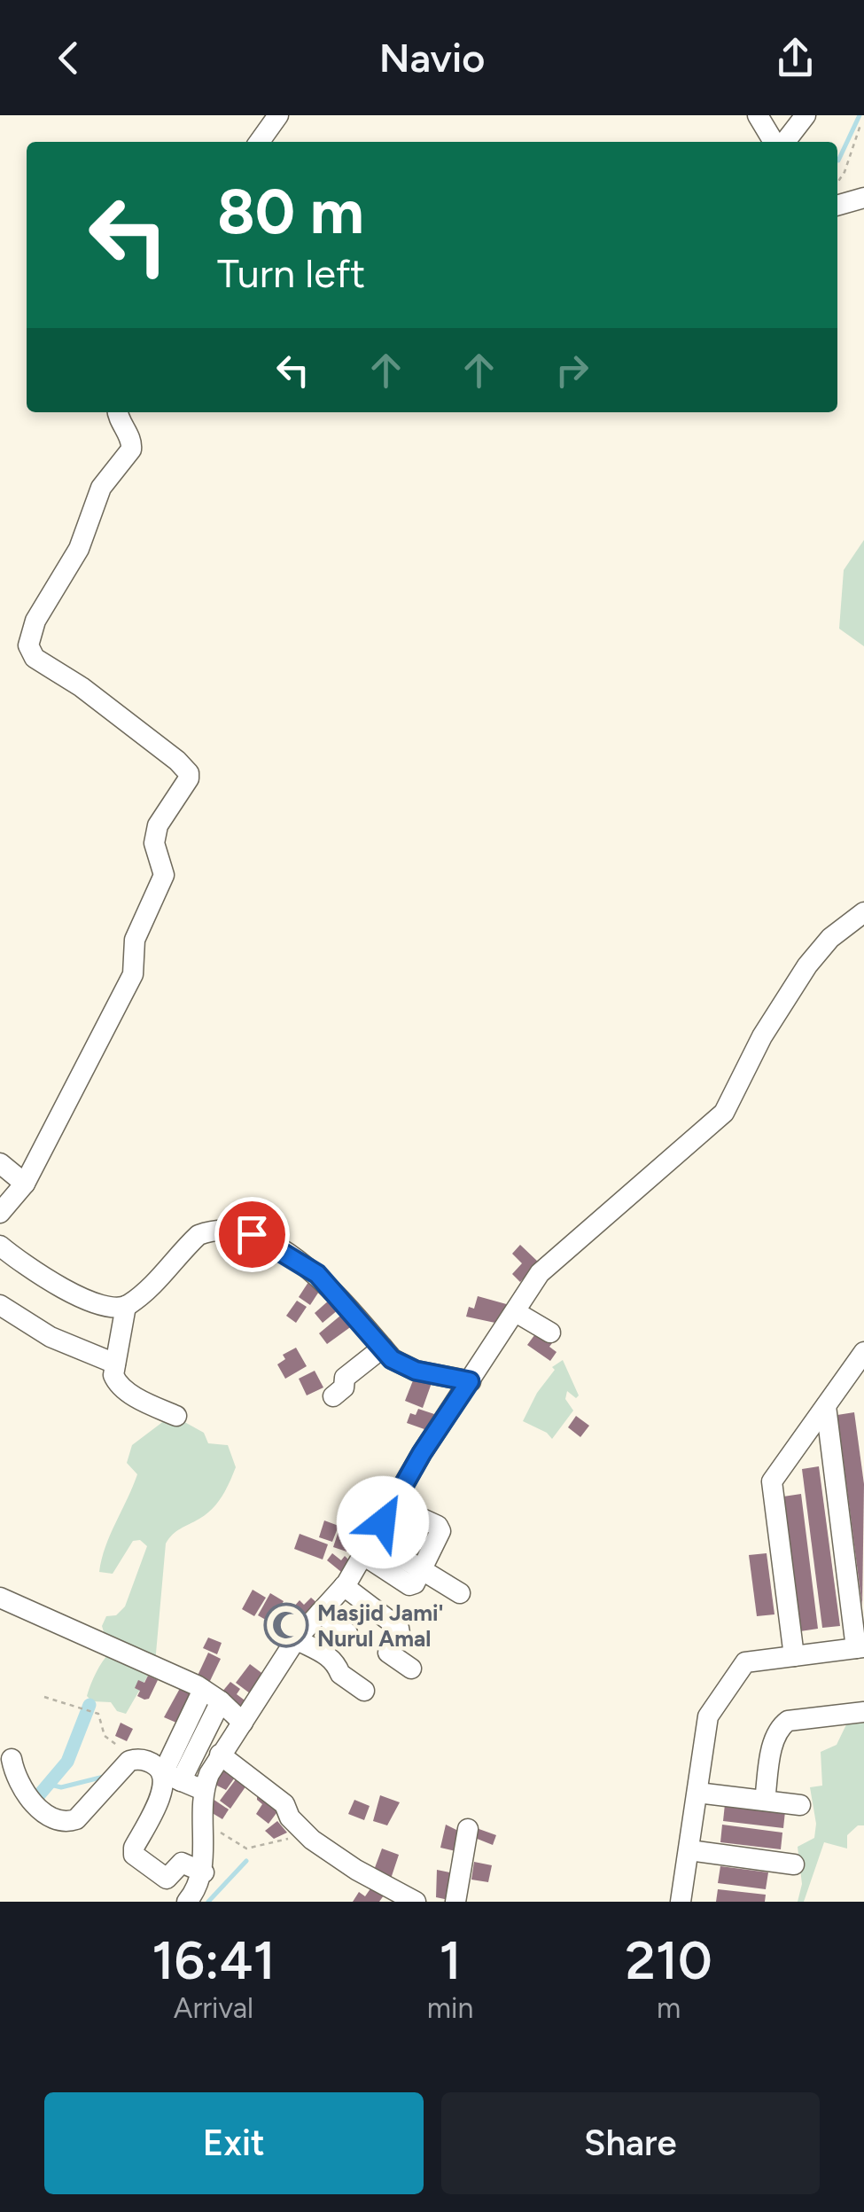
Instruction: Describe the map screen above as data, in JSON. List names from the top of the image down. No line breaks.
{"places":{"mosque":["Masjid Jami' Nurul Amal"]},"page":{"header":"Navio","turn":["80 m","Turn left"],"eta":["16:41","Arrival","1","min","210","m"],"buttons":["Exit","Share"]}}
